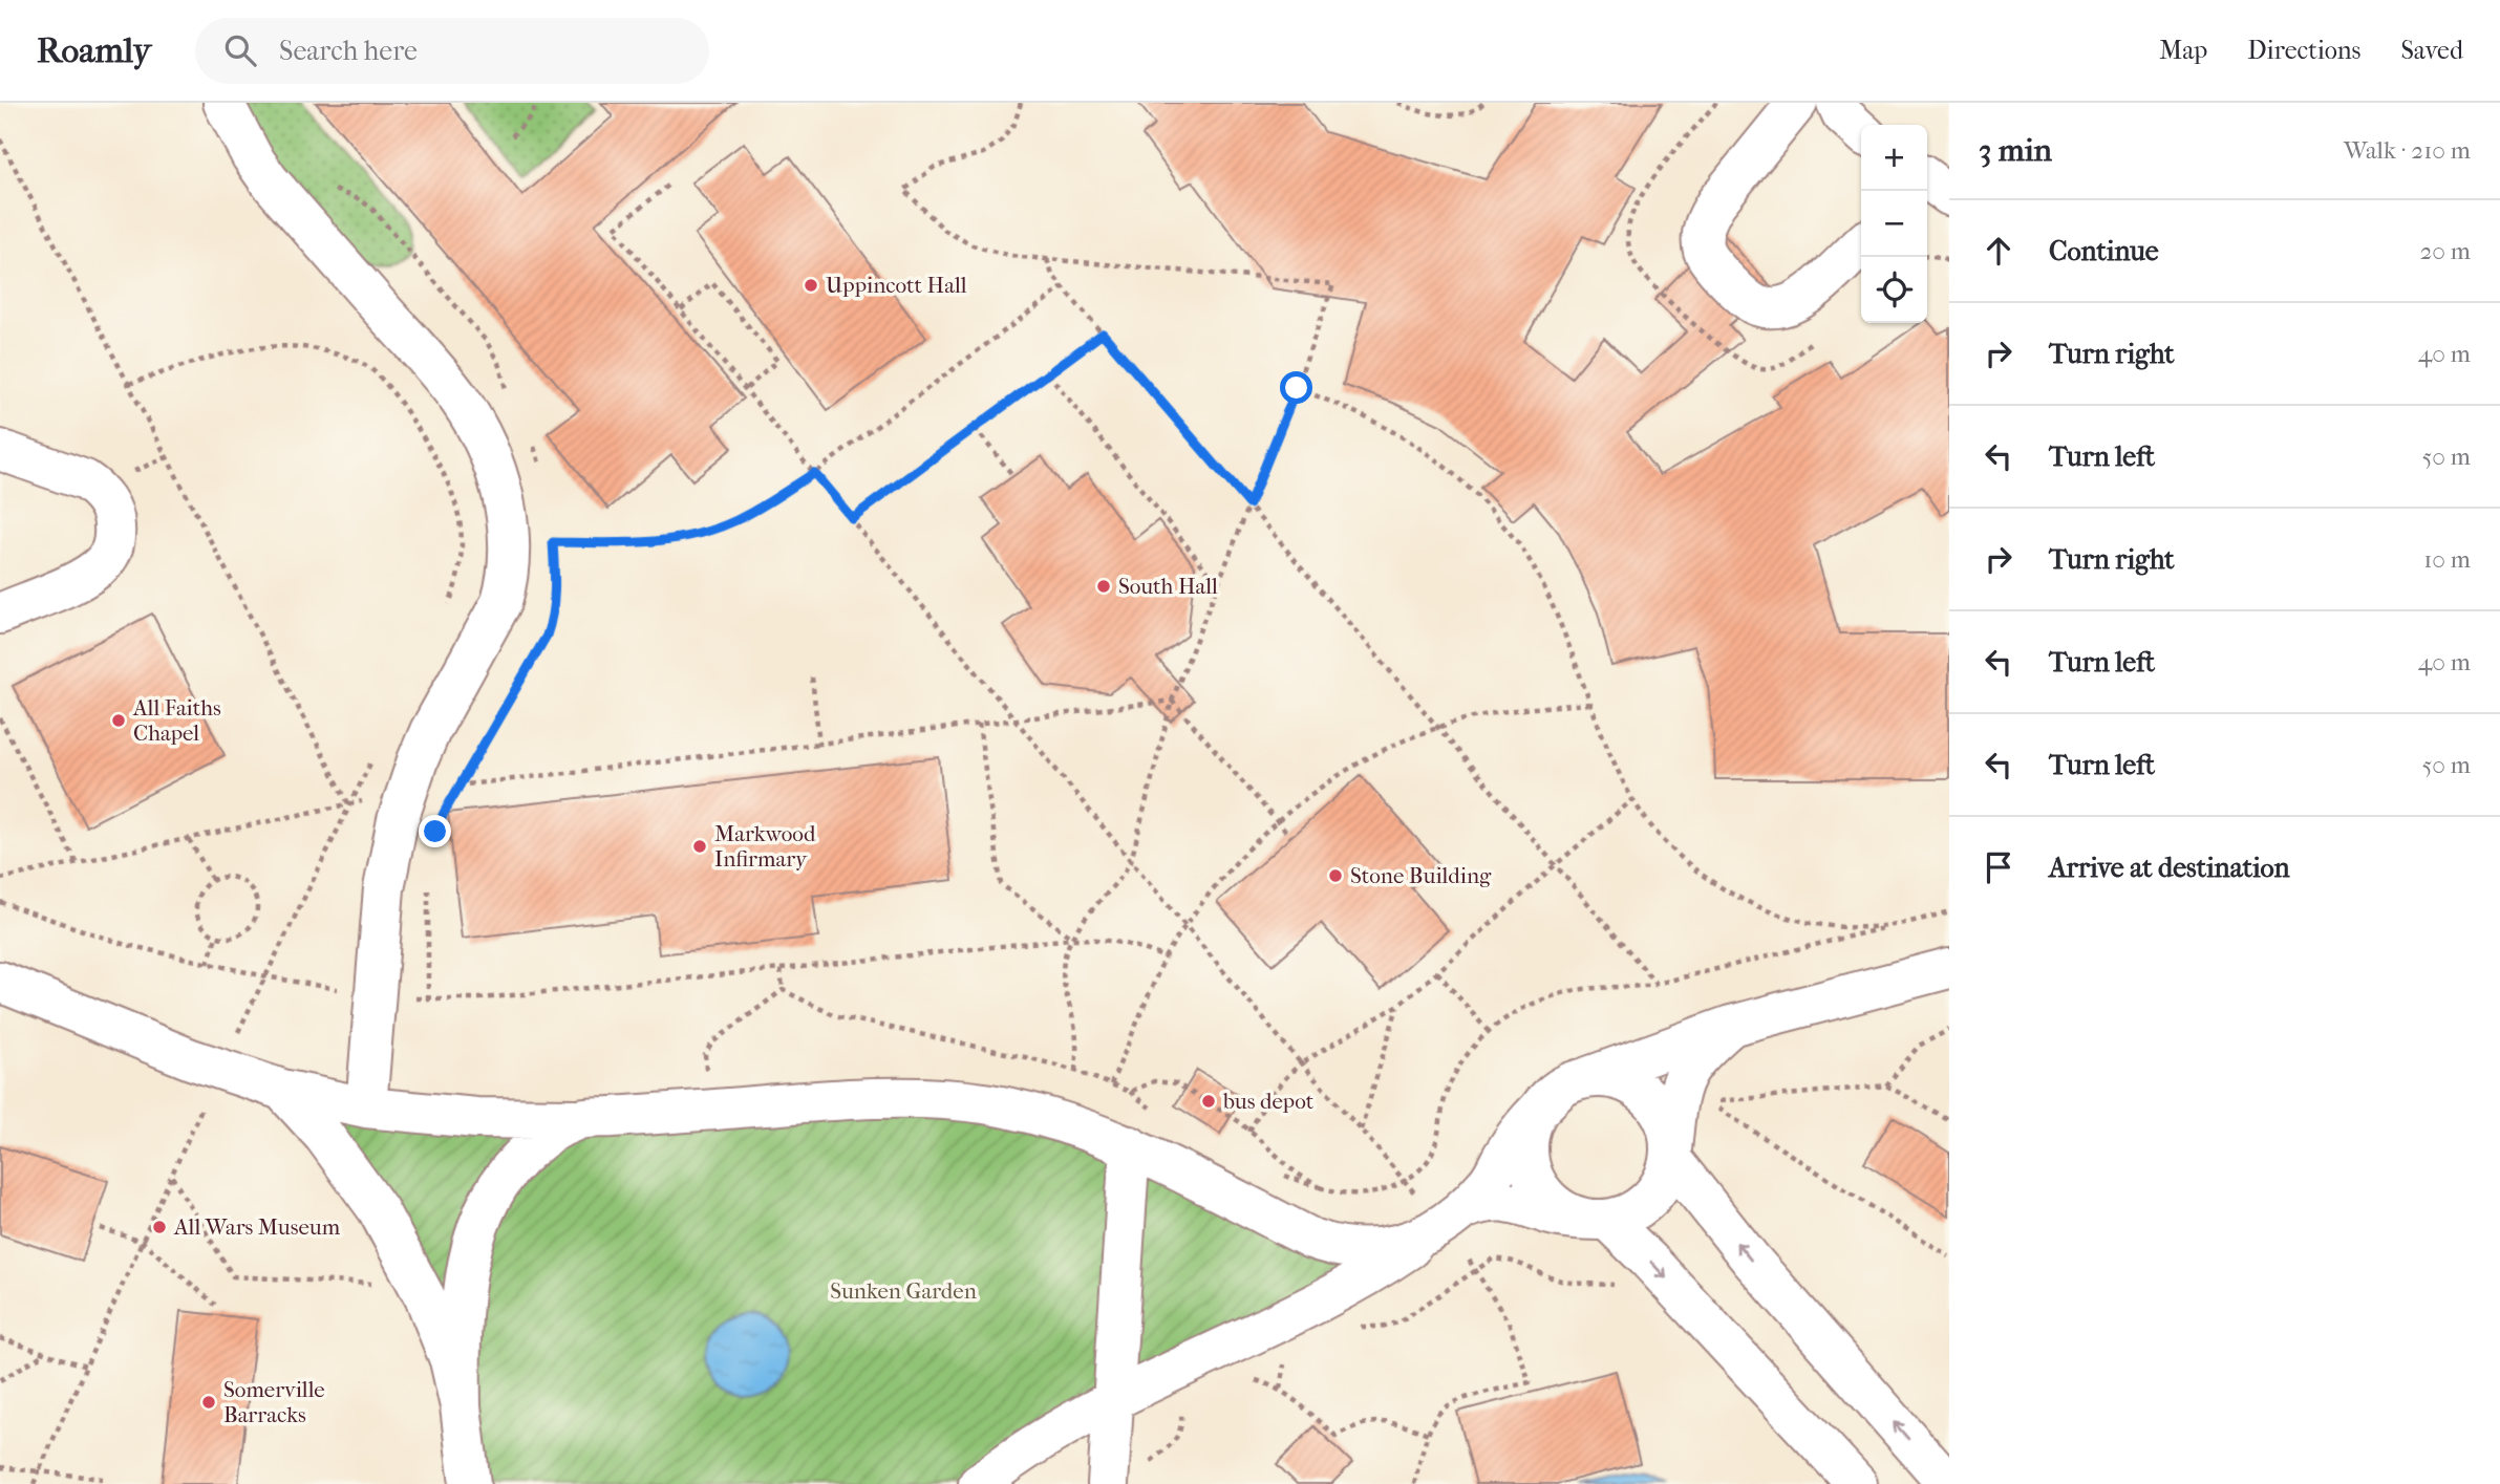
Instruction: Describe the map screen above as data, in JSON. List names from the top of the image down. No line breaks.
{"parks":["Sunken Garden"],"places":["Uppincott Hall","South Hall","All Faiths Chapel","Markwood Infirmary","Stone Building","bus depot","All Wars Museum","Somerville Barracks"],"page":{"header":"Roamly","search":"Search here","nav":["Map","Directions","Saved"],"heading":["3 min","Walk · 210 m"],"map_buttons":["+","−"],"list":[["Continue","20 m"],["Turn right","40 m"],["Turn left","50 m"],["Turn right","10 m"],["Turn left","40 m"],["Turn left","50 m"],"Arrive at destination"]}}
